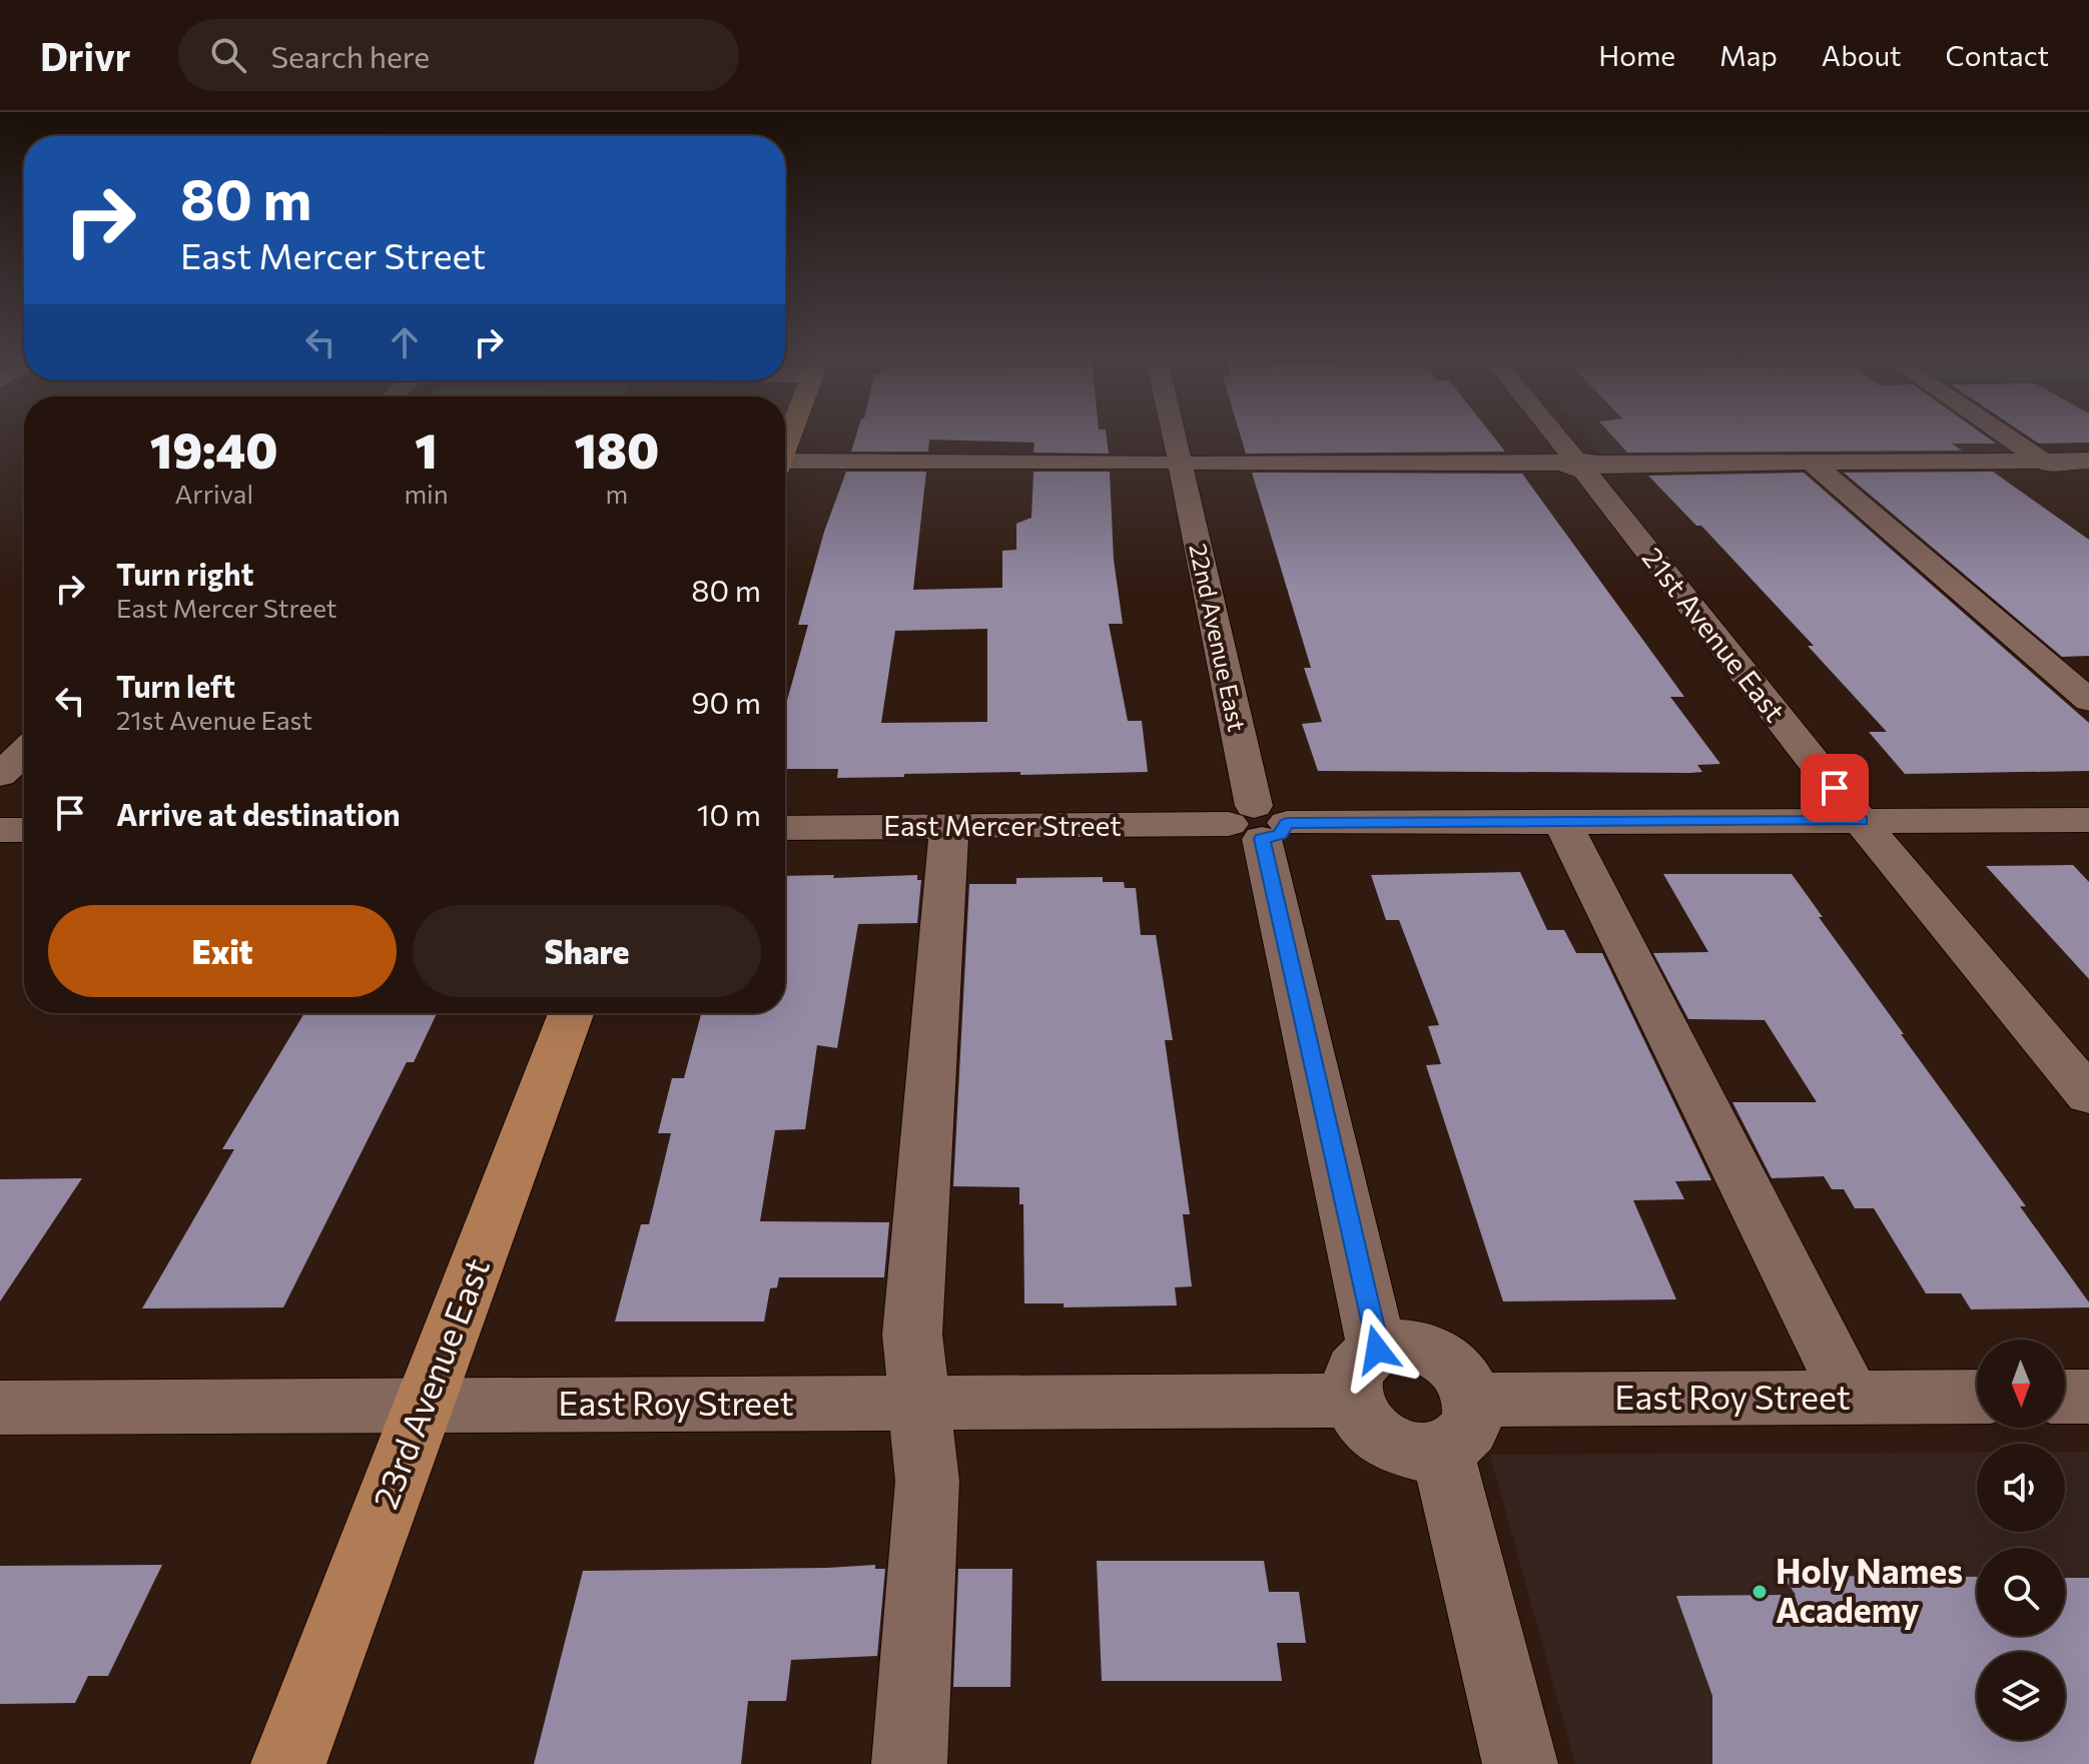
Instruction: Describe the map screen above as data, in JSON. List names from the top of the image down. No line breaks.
{"streets":{"main road":["23rd Avenue East"],"street":["21st Avenue East","22nd Avenue East","East Mercer Street","East Roy Street"]},"crossings":[["21st Avenue East","East Mercer Street"],["22nd Avenue East","East Mercer Street"],["22nd Avenue East","East Roy Street"],["23rd Avenue East","East Roy Street"]],"places":["Holy Names Academy"],"north":"bottom","page":{"header":"Drivr","search":"Search here","nav":["Home","Map","About","Contact"],"turn":["80 m","East Mercer Street"],"eta":["19:40","Arrival","1","min","180","m"],"list":[{"name":"Turn right","note":"East Mercer Street","value":"80 m"},{"name":"Turn left","note":"21st Avenue East","value":"90 m"},{"name":"Arrive at destination","value":"10 m"}],"buttons":["Exit","Share"]}}
